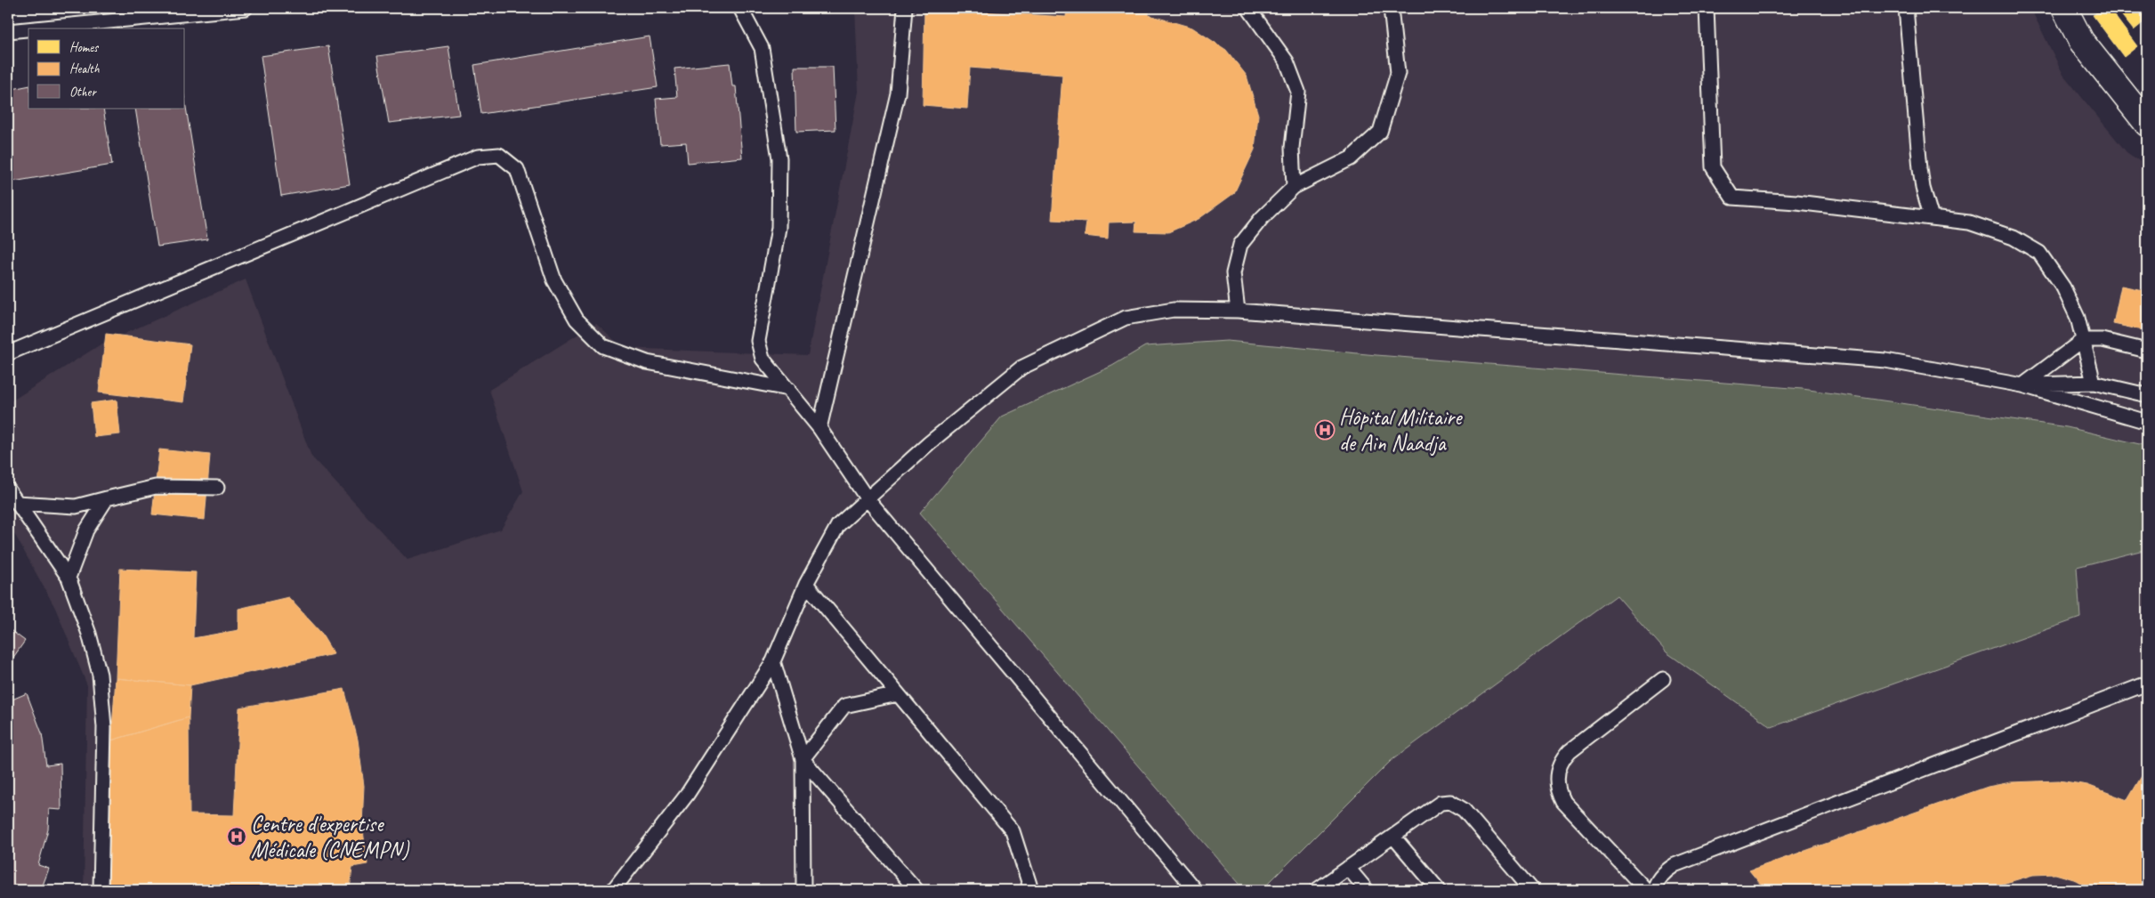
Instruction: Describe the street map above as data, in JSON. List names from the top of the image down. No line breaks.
{"places":{"hospital":["Hôpital Militaire de Ain Naadja","Centre d'expertise Médicale (CNEMPN)"]},"legend":["Homes","Health","Other"]}
